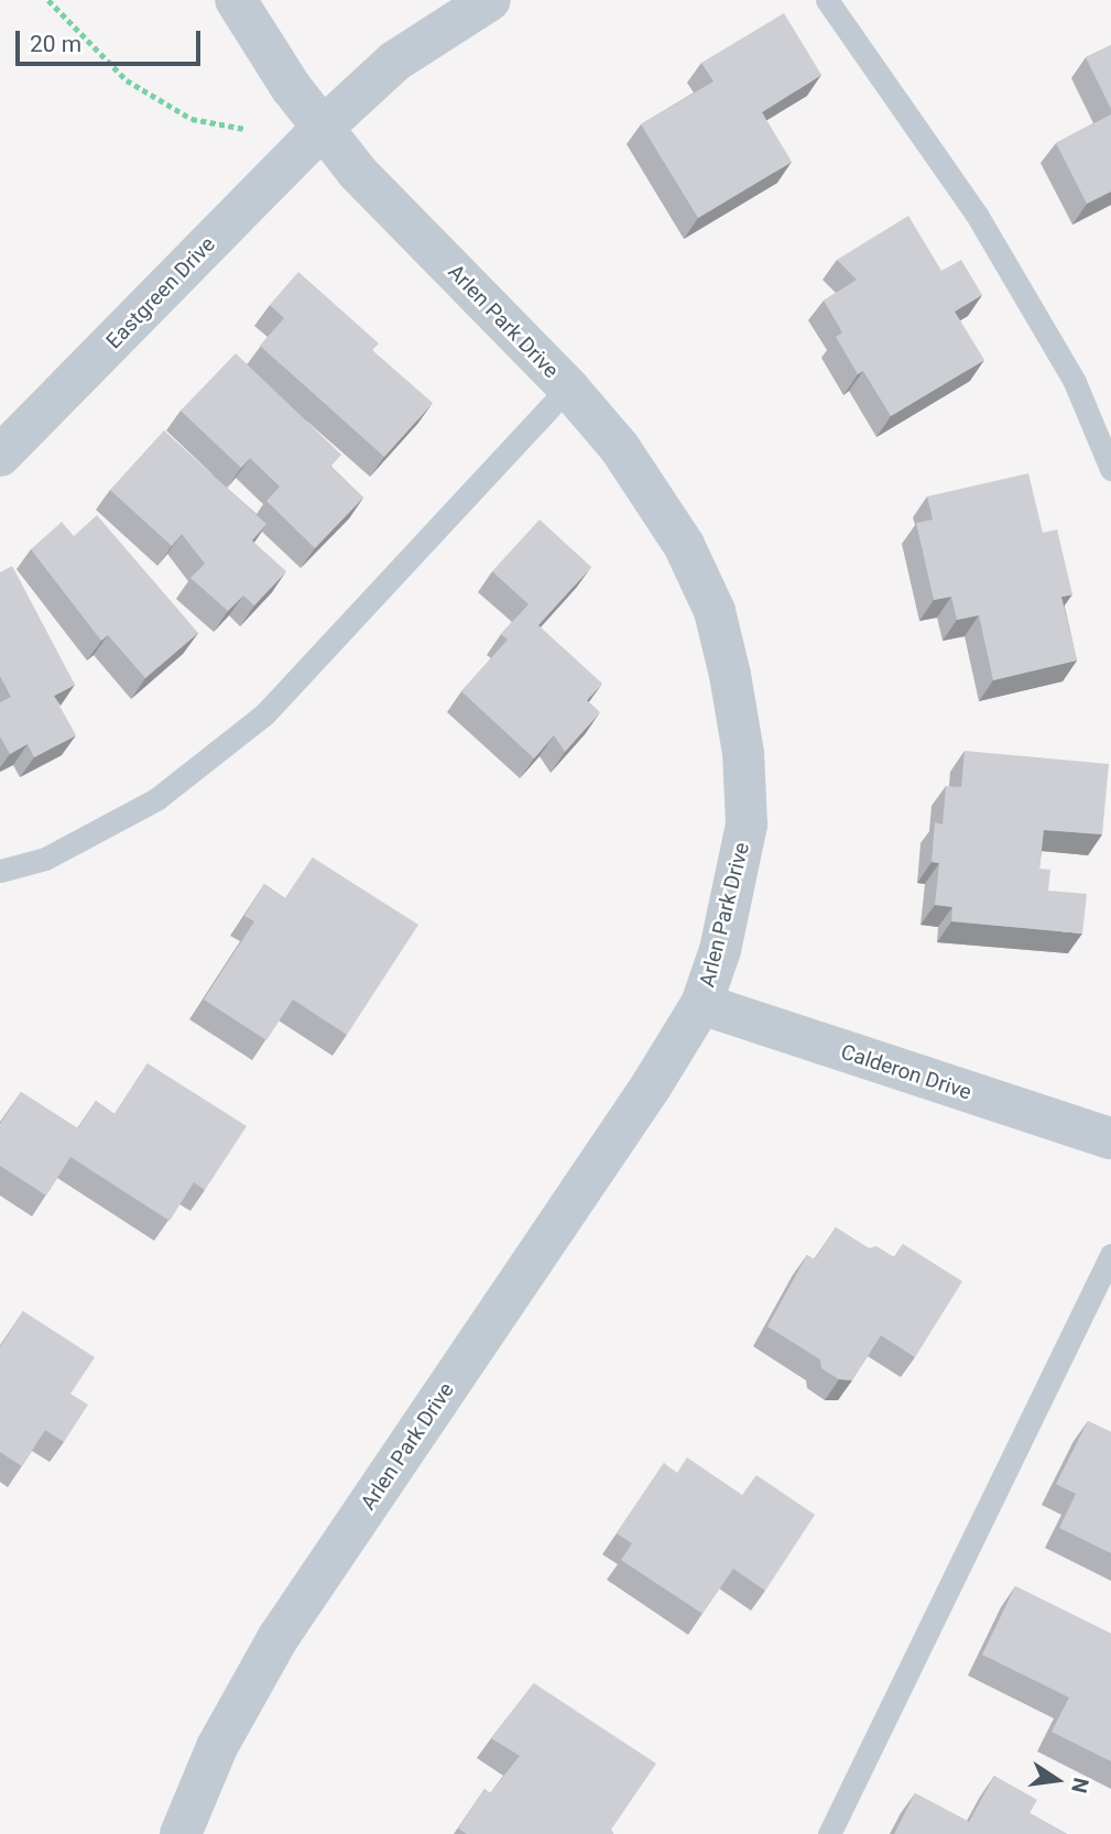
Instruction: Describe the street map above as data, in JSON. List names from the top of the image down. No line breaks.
{"streets":{"street":["Eastgreen Drive","Arlen Park Drive","Calderon Drive"]},"crossings":[["Eastgreen Drive","Arlen Park Drive"],["Arlen Park Drive","Calderon Drive"]],"scale_bar":"20 m","north":"right"}
